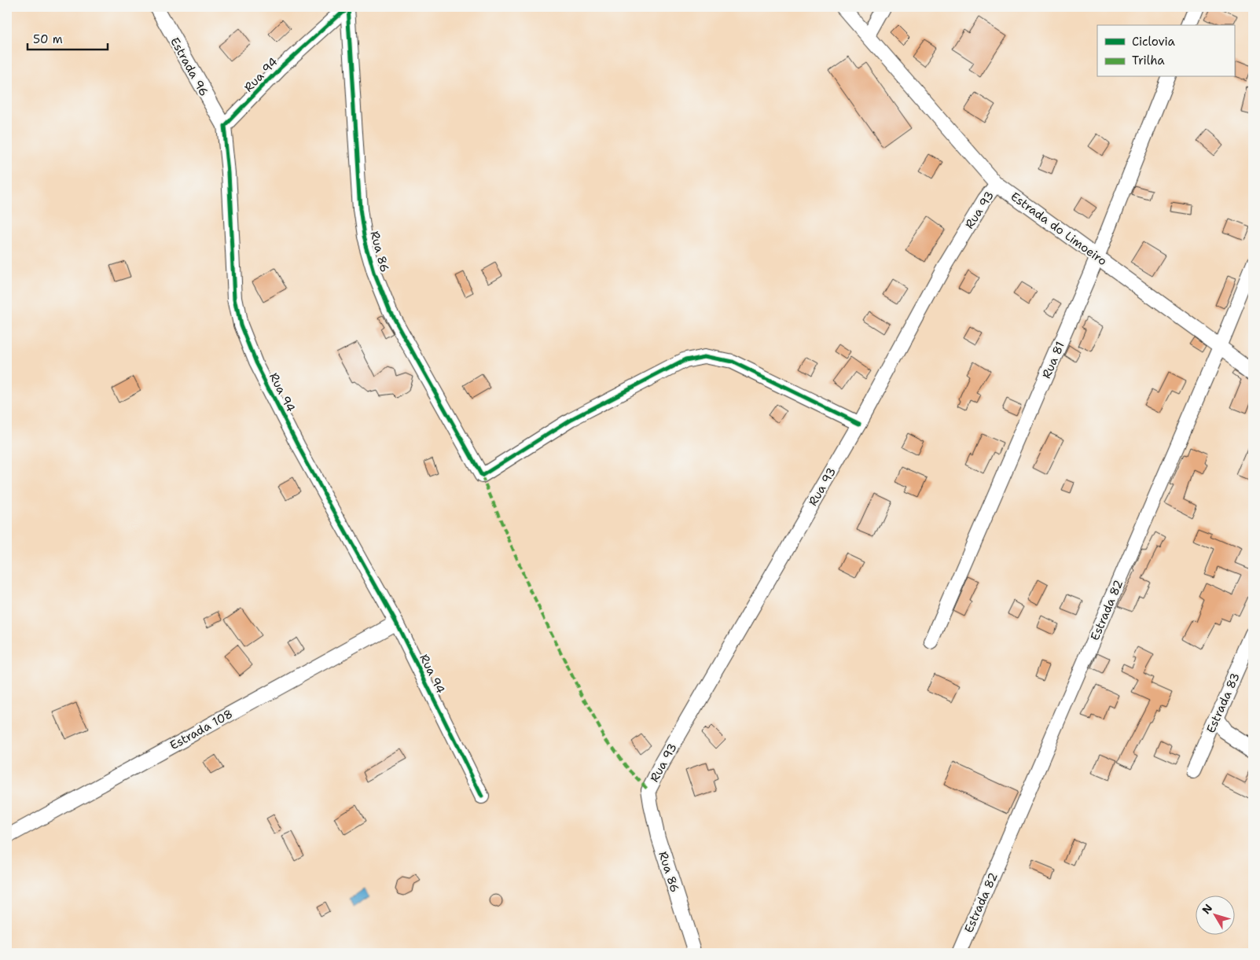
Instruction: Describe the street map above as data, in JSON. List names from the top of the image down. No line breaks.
{"streets":{"street":["Estrada 96","Rua 94","Rua 93","Estrada do Limoeiro","Rua 86","Rua 81","Estrada 82","Estrada 83","Estrada 108"]},"crossings":[["Estrada 96","Rua 94"],["Rua 94","Rua 86"],["Rua 94","Estrada 108"],["Rua 93","Estrada do Limoeiro"],["Rua 93","Rua 86"],["Estrada do Limoeiro","Rua 81"],["Estrada do Limoeiro","Estrada 82"]],"legend":["Ciclovia","Trilha"],"scale_bar":"50 m","north":"top left"}
